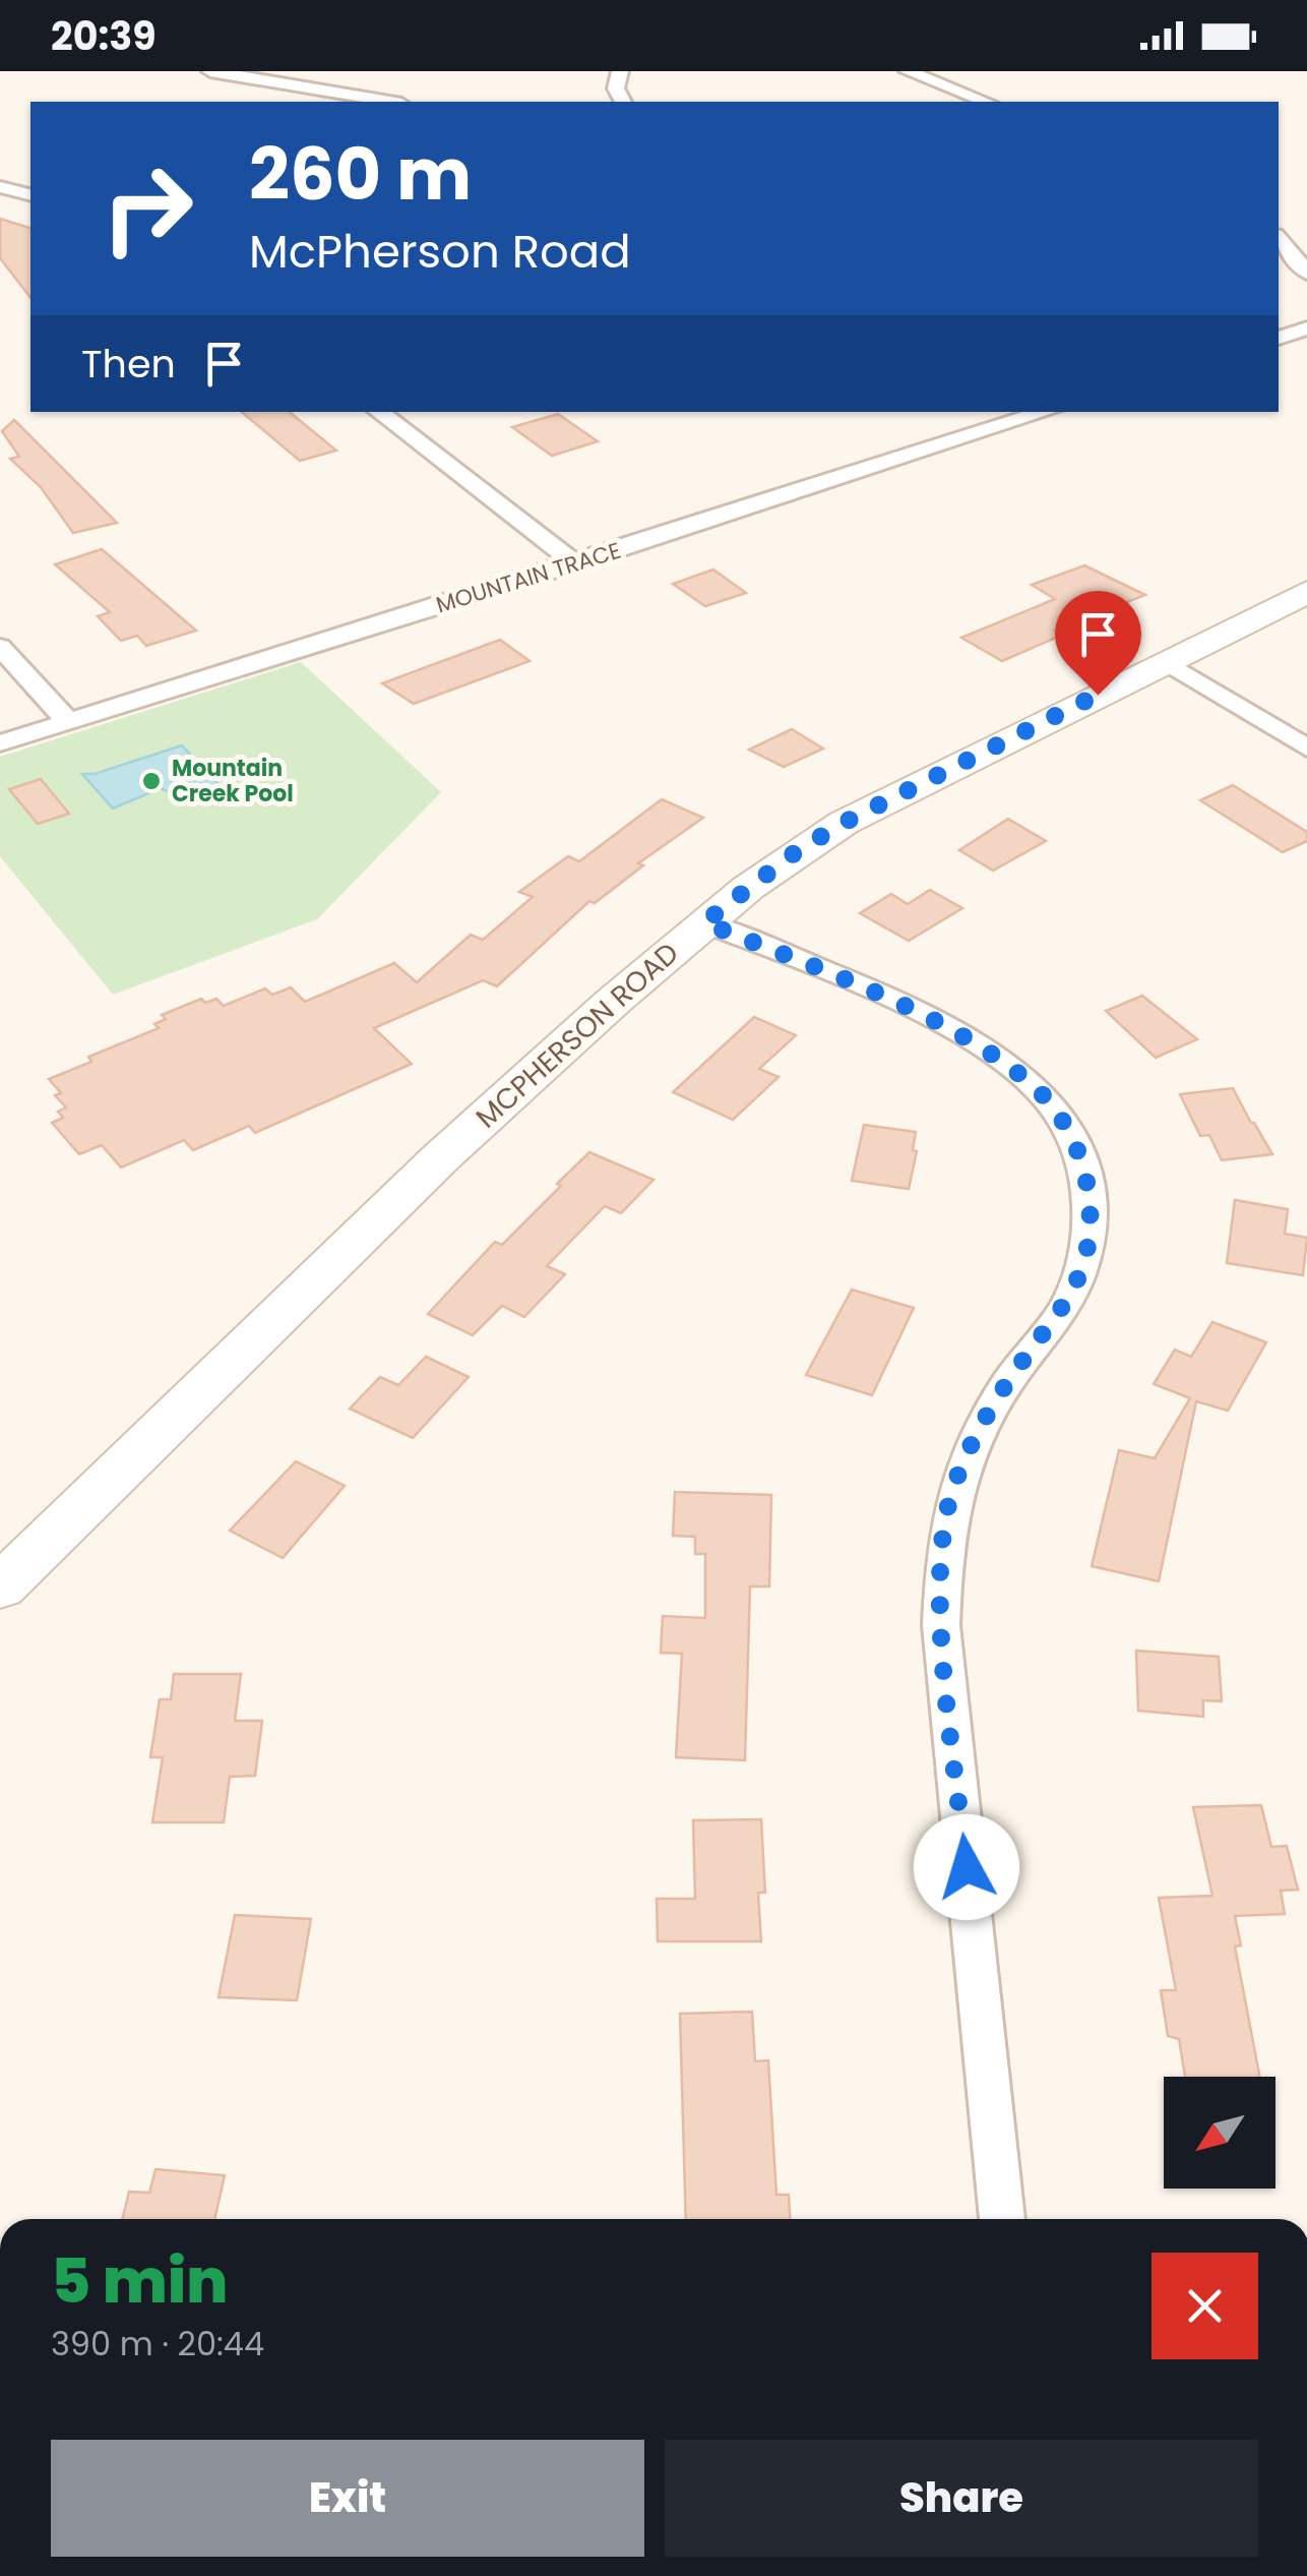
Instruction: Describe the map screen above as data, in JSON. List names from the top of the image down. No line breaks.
{"streets":{"street":["MOUNTAIN TRACE","MCPHERSON ROAD"]},"places":["Mountain Creek Pool"],"north":"bottom left","page":{"status":"20:39","turn":["260 m","McPherson Road"],"then":"Then","heading":["5 min","390 m · 20:44"],"buttons":["Exit","Share"]}}
